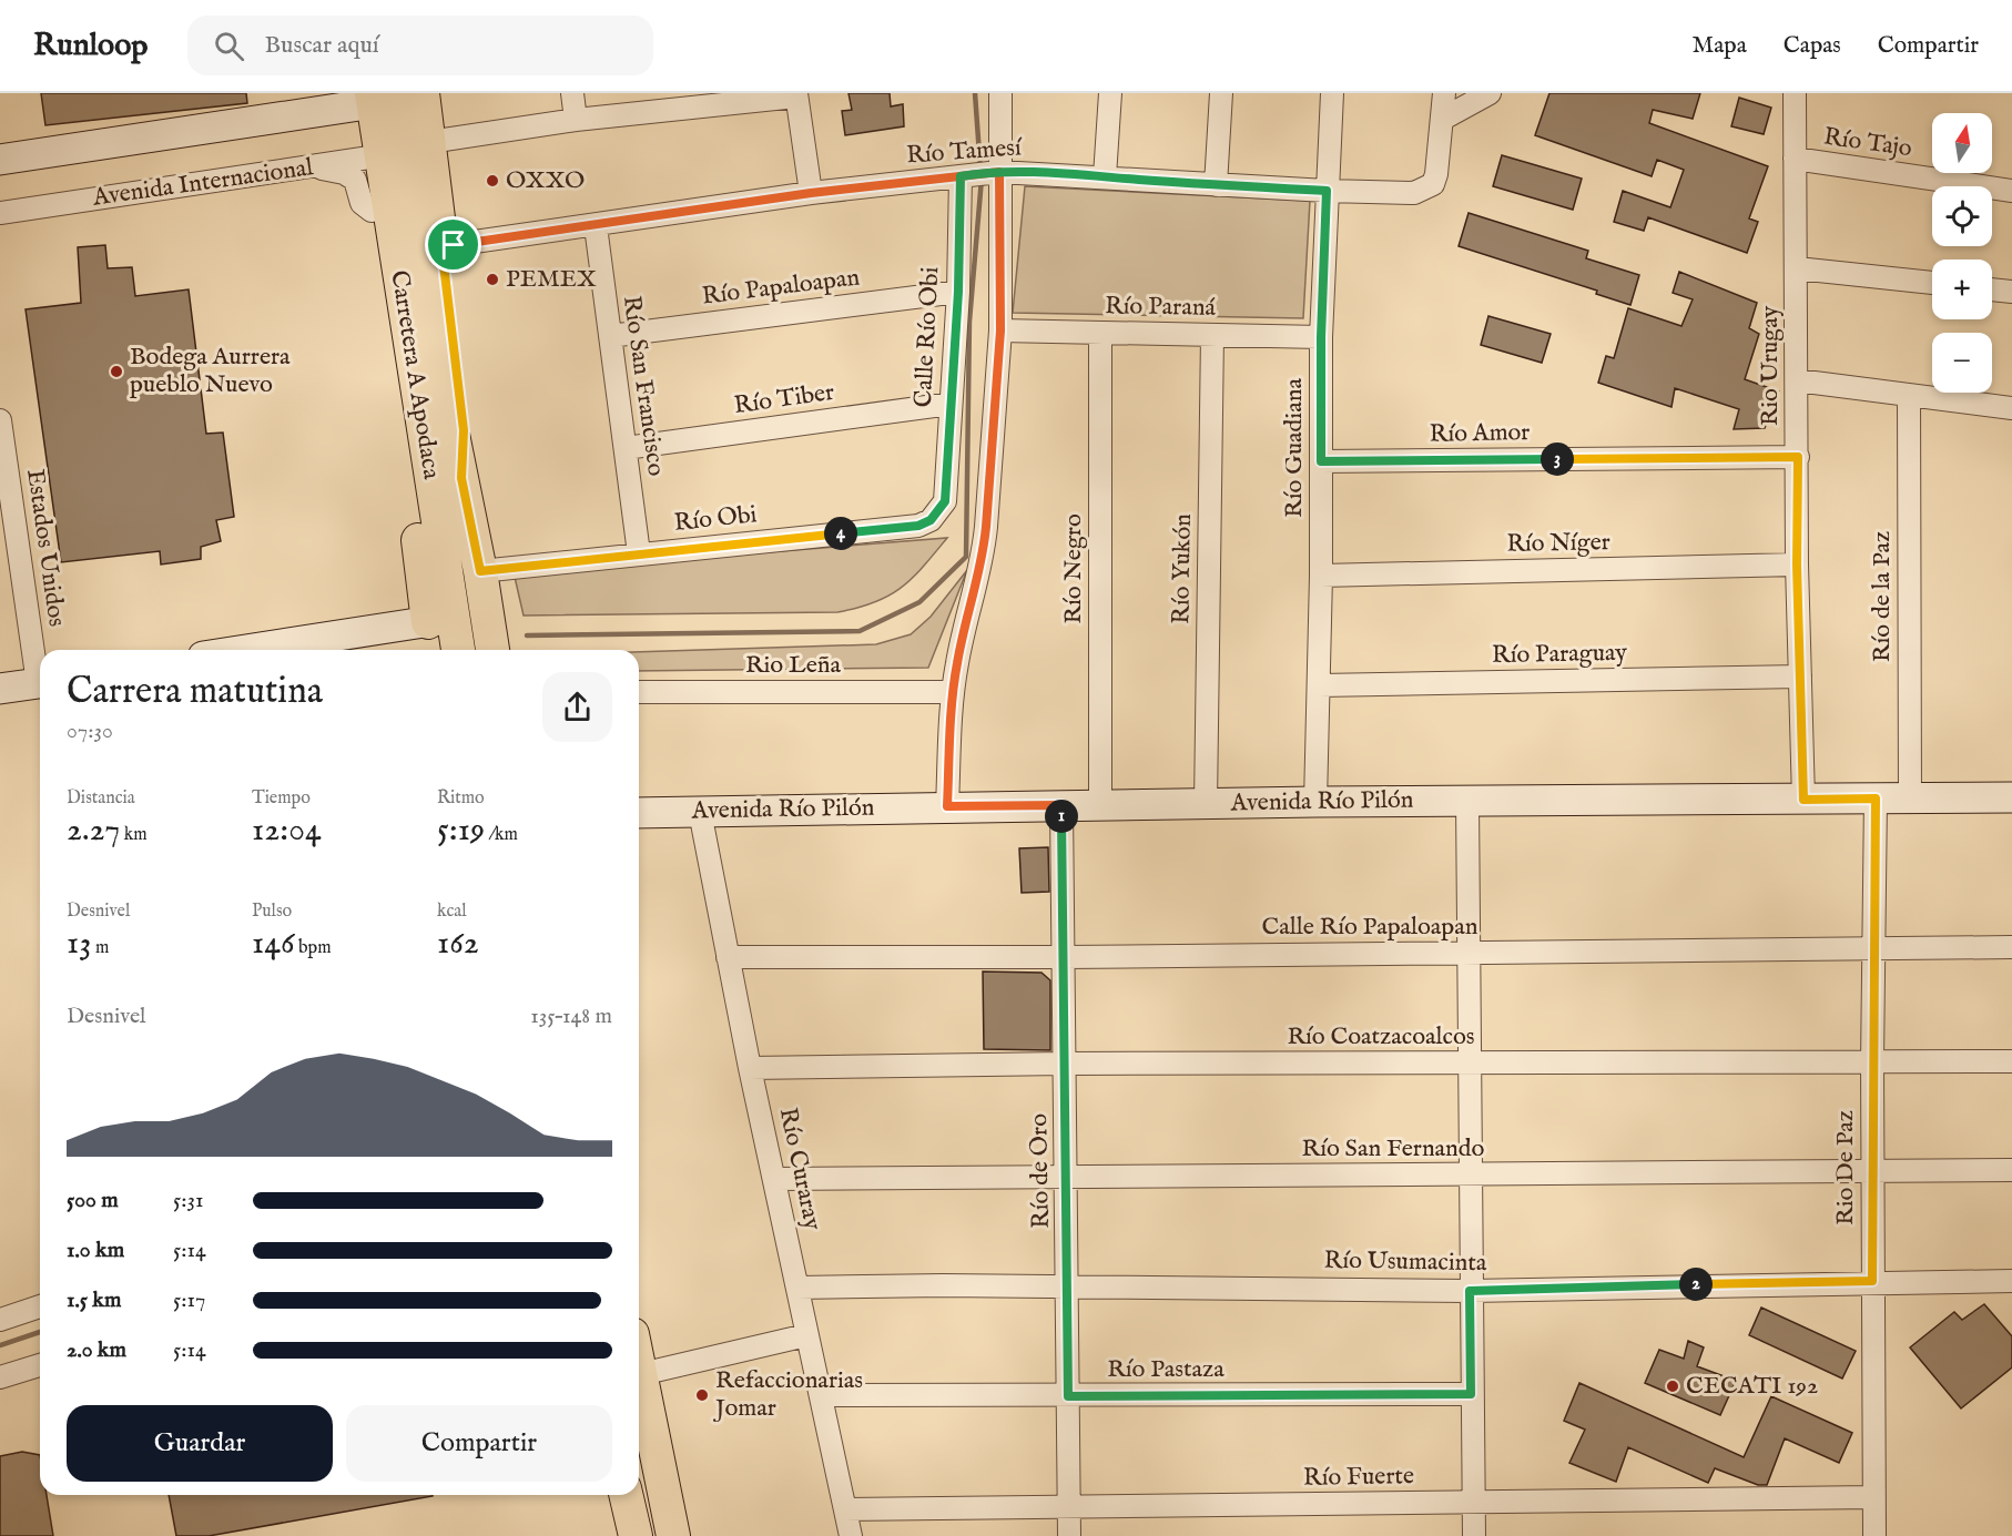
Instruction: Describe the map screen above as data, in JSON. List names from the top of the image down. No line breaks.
{"streets":{"main road":["Carretera A Apodaca","Avenida Río Pilón"],"street":["Río Tajo","Río Tamesí","Avenida Internacional","Río Papaloapan","Río Paraná","Calle Río Obi","Rio Urugay","Río San Francisco","Río Tiber","Río Amor","Río Guadiana","Río Obi","Río Níger","Estados Unidos","Río Negro","Río Yukón","Río de la Paz","Río Paraguay","Rio Leña","Calle Río Papaloapan","Río Coatzacoalcos","Río San Fernando","Rio De Paz","Río Curaray","Río de Oro","Río Usumacinta","Río Pastaza","Río Fuerte"]},"crossings":[["Río Tajo","Rio Urugay"],["Río Tamesí","Calle Río Obi"],["Río Tamesí","Carretera A Apodaca"],["Río Tamesí","Río San Francisco"],["Río Tamesí","Río Guadiana"],["Avenida Internacional","Carretera A Apodaca"],["Río Papaloapan","Calle Río Obi"],["Río Papaloapan","Río San Francisco"],["Río Paraná","Río Guadiana"],["Río Paraná","Río Negro"],["Río Paraná","Río Yukón"],["Calle Río Obi","Río Tiber"],["Calle Río Obi","Río Obi"],["Rio Urugay","Río Amor"],["Rio Urugay","Río Níger"],["Rio Urugay","Río Paraguay"],["Rio Urugay","Avenida Río Pilón"],["Carretera A Apodaca","Río Obi"],["Río San Francisco","Río Tiber"],["Río San Francisco","Río Obi"],["Río Amor","Río Guadiana"],["Río Guadiana","Río Níger"],["Río Guadiana","Río Paraguay"],["Río Guadiana","Avenida Río Pilón"],["Río Negro","Avenida Río Pilón"],["Río Yukón","Avenida Río Pilón"],["Río de la Paz","Avenida Río Pilón"],["Avenida Río Pilón","Rio De Paz"],["Avenida Río Pilón","Río Curaray"],["Avenida Río Pilón","Río de Oro"],["Calle Río Papaloapan","Rio De Paz"],["Calle Río Papaloapan","Río Curaray"],["Calle Río Papaloapan","Río de Oro"],["Río Coatzacoalcos","Rio De Paz"],["Río Coatzacoalcos","Río Curaray"],["Río Coatzacoalcos","Río de Oro"],["Río San Fernando","Rio De Paz"],["Río San Fernando","Río Curaray"],["Río San Fernando","Río de Oro"],["Rio De Paz","Río Usumacinta"],["Rio De Paz","Río Fuerte"],["Río Curaray","Río Usumacinta"],["Río Curaray","Río Pastaza"],["Río Curaray","Río Fuerte"],["Río de Oro","Río Usumacinta"],["Río de Oro","Río Pastaza"],["Río de Oro","Río Fuerte"]],"places":["OXXO","PEMEX","Bodega Aurrera pueblo Nuevo","CECATI 192","Refaccionarias Jomar"],"north":"top","page":{"header":"Runloop","search":"Buscar aquí","nav":["Mapa","Capas","Compartir"],"map_buttons":["+","−"],"pins":["3","4","1","2"],"heading":["Carrera matutina","07:30"],"stats":[["Distancia","2.27 km"],["Tiempo","12:04"],["Ritmo","5:19 /km"],["Desnivel","13 m"],["Pulso","146 bpm"],["kcal","162"]],"chart":["Desnivel","135–148 m"],"list":[{"name":"500 m","note":"5:31"},{"name":"1.0 km","note":"5:14"},{"name":"1.5 km","note":"5:17"},{"name":"2.0 km","note":"5:14"}],"buttons":["Guardar","Compartir"]}}
